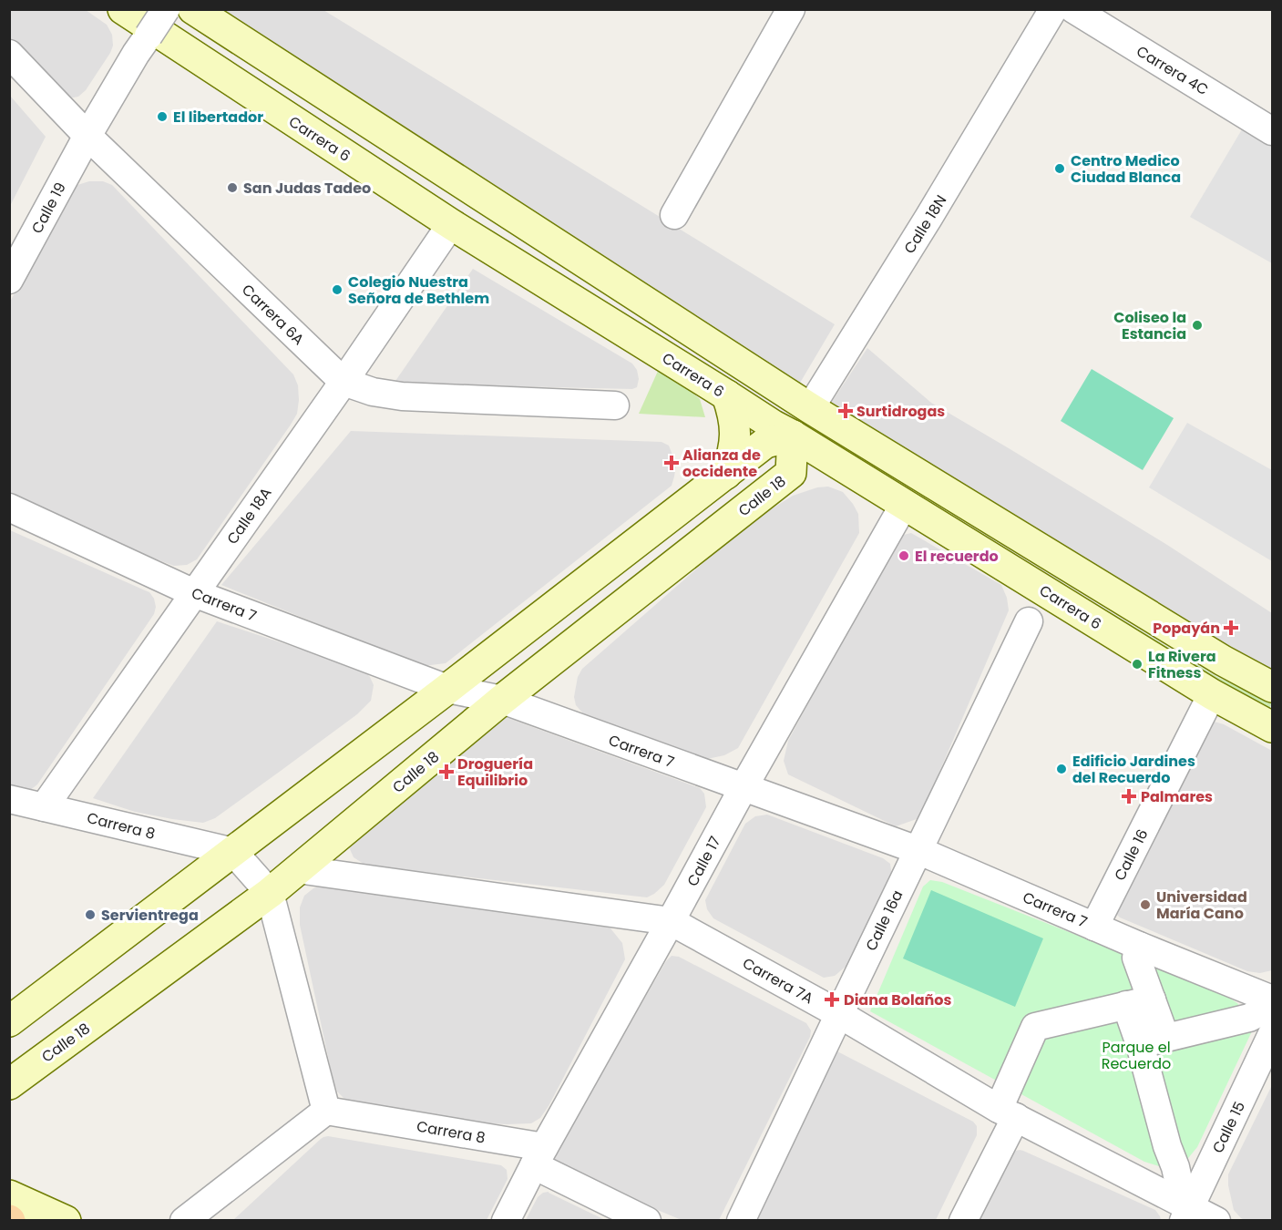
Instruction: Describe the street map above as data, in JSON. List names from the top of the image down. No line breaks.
{"streets":{"main road":["Carrera 6","Calle 18N","Calle 18"],"street":["Carrera 4C","Calle 19","Carrera 6A","Calle 18A","Carrera 7","Carrera 8","Calle 16","Calle 17","Calle 16a","Carrera 7A","Calle 15"]},"crossings":[["Carrera 6","Calle 18N"],["Carrera 6","Calle 18"],["Carrera 6","Calle 18A"],["Carrera 6","Calle 16"],["Carrera 6","Calle 17"],["Calle 19","Carrera 6A"],["Calle 18N","Calle 18"],["Carrera 6A","Calle 18A"],["Calle 18","Carrera 7"],["Calle 18","Carrera 7A"],["Calle 18A","Carrera 7"],["Calle 18A","Carrera 8"],["Carrera 7","Calle 16"],["Carrera 7","Calle 17"],["Carrera 7","Calle 16a"],["Carrera 8","Calle 17"],["Calle 17","Carrera 7A"],["Calle 16a","Carrera 7A"],["Carrera 7A","Calle 15"]],"parks":["Parque el Recuerdo"],"places":{"other":["El libertador","Centro Medico Ciudad Blanca","San Judas Tadeo","Colegio Nuestra Señora de Bethlem","Coliseo la Estancia","El recuerdo","La Rivera Fitness","Edificio Jardines del Recuerdo","Universidad María Cano","Servientrega"],"health":["Surtidrogas","Alianza de occidente","Popayán","Droguería Equilibrio","Palmares","Diana Bolaños"]}}
